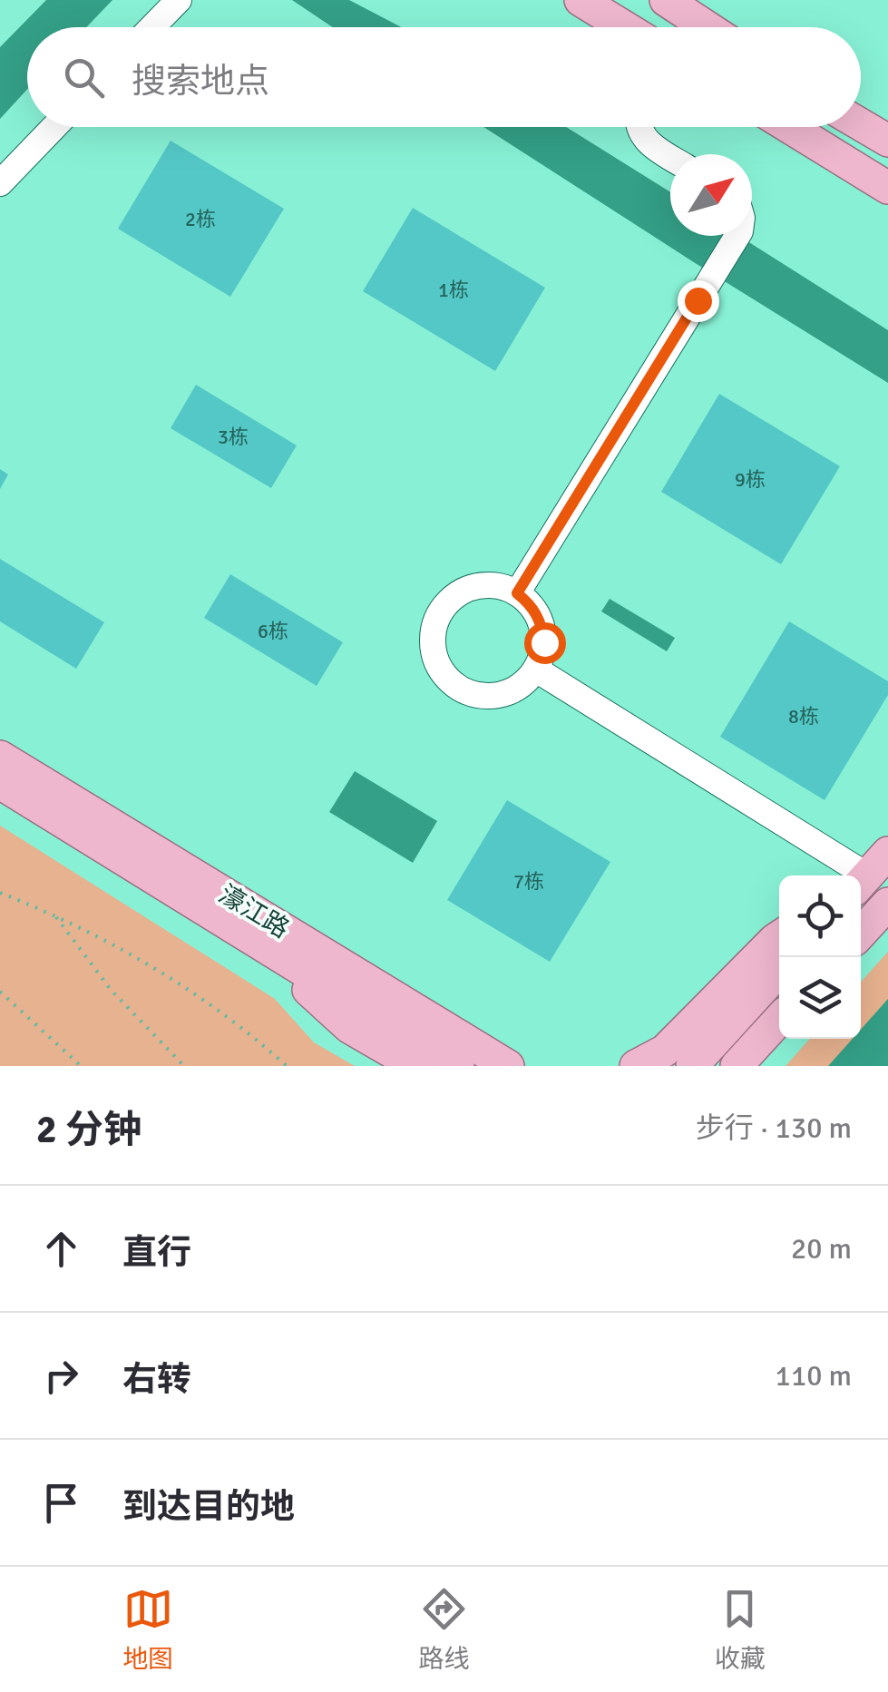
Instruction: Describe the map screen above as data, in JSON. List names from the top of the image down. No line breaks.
{"streets":{"main road":["濠江路"]},"house_numbers":["2栋","1栋","3栋","9栋","6栋","8栋","7栋"],"north":"top right","page":{"search":"搜索地点","heading":["2 分钟","步行 · 130 m"],"list":[["直行","20 m"],["右转","110 m"],"到达目的地"],"nav":["地图","路线","收藏"]}}
